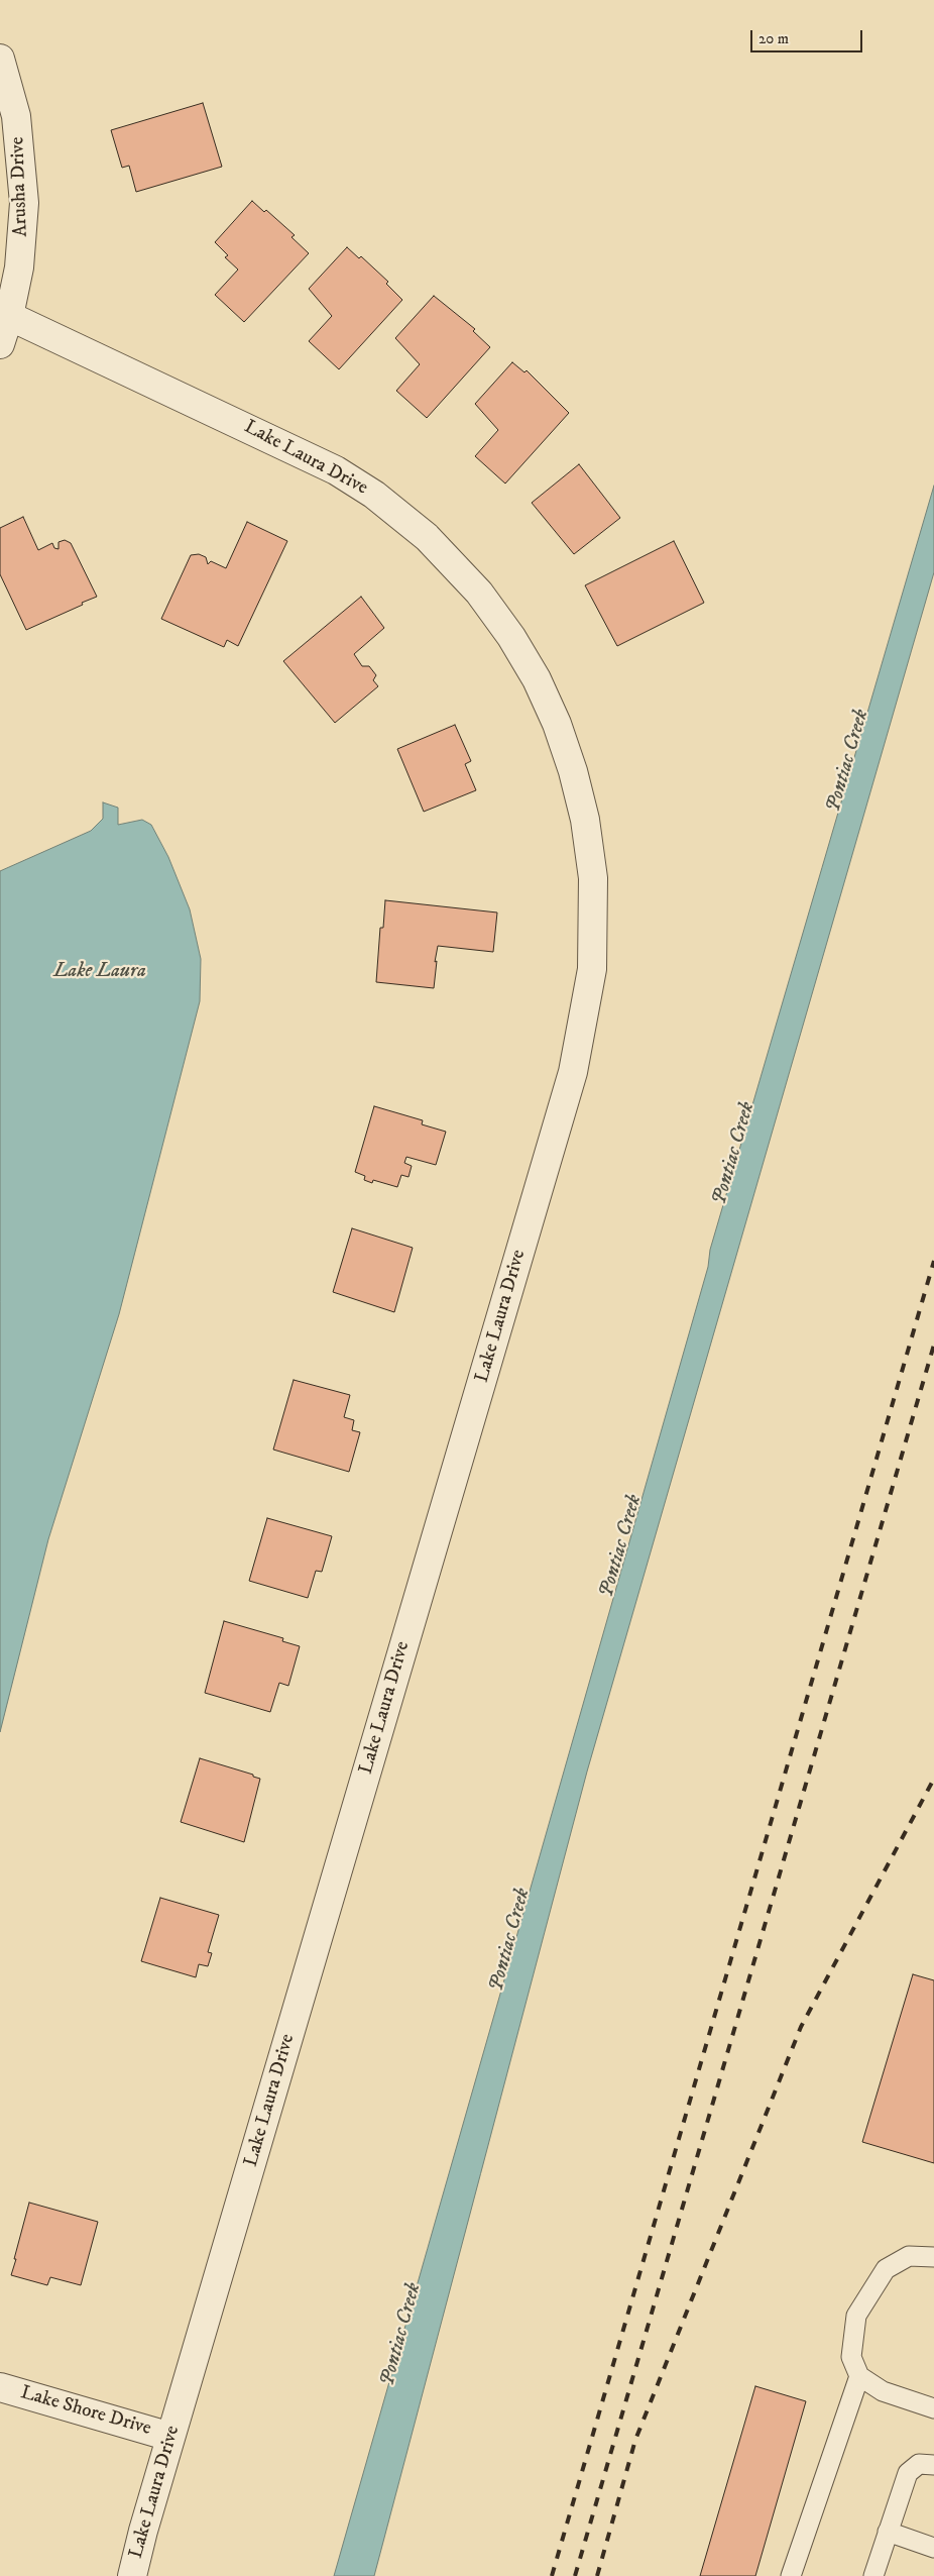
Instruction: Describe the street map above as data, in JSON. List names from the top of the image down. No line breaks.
{"streets":{"street":["Arusha Drive","Lake Laura Drive","Lake Shore Drive"]},"crossings":[["Arusha Drive","Lake Laura Drive"],["Lake Laura Drive","Lake Shore Drive"]],"water":["Pontiac Creek","Lake Laura"],"scale_bar":"20 m"}
